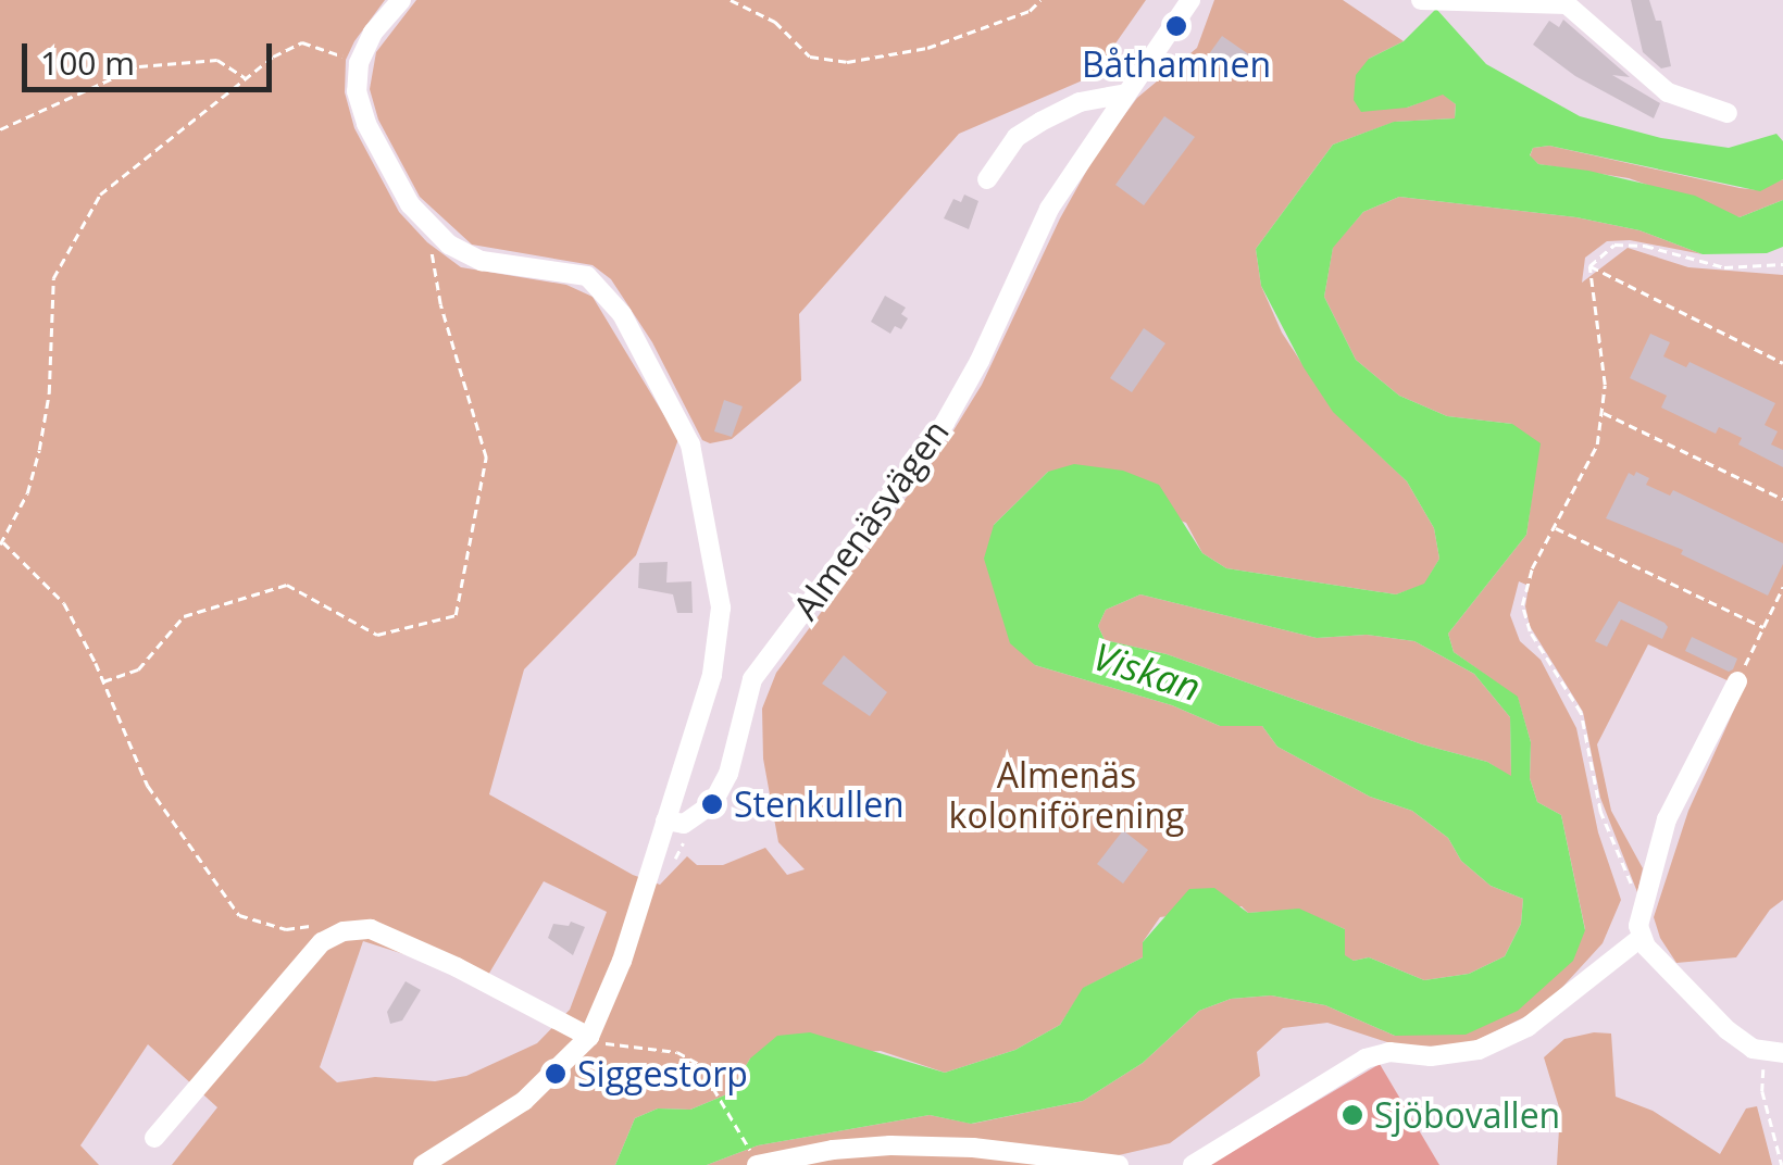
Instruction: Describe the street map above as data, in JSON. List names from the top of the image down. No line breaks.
{"streets":{"street":["Almenäsvägen"]},"water":["Viskan"],"parks":["Almenäs koloniförening"],"places":["Båthamnen","Stenkullen","Siggestorp","Sjöbovallen"],"scale_bar":"100 m"}
